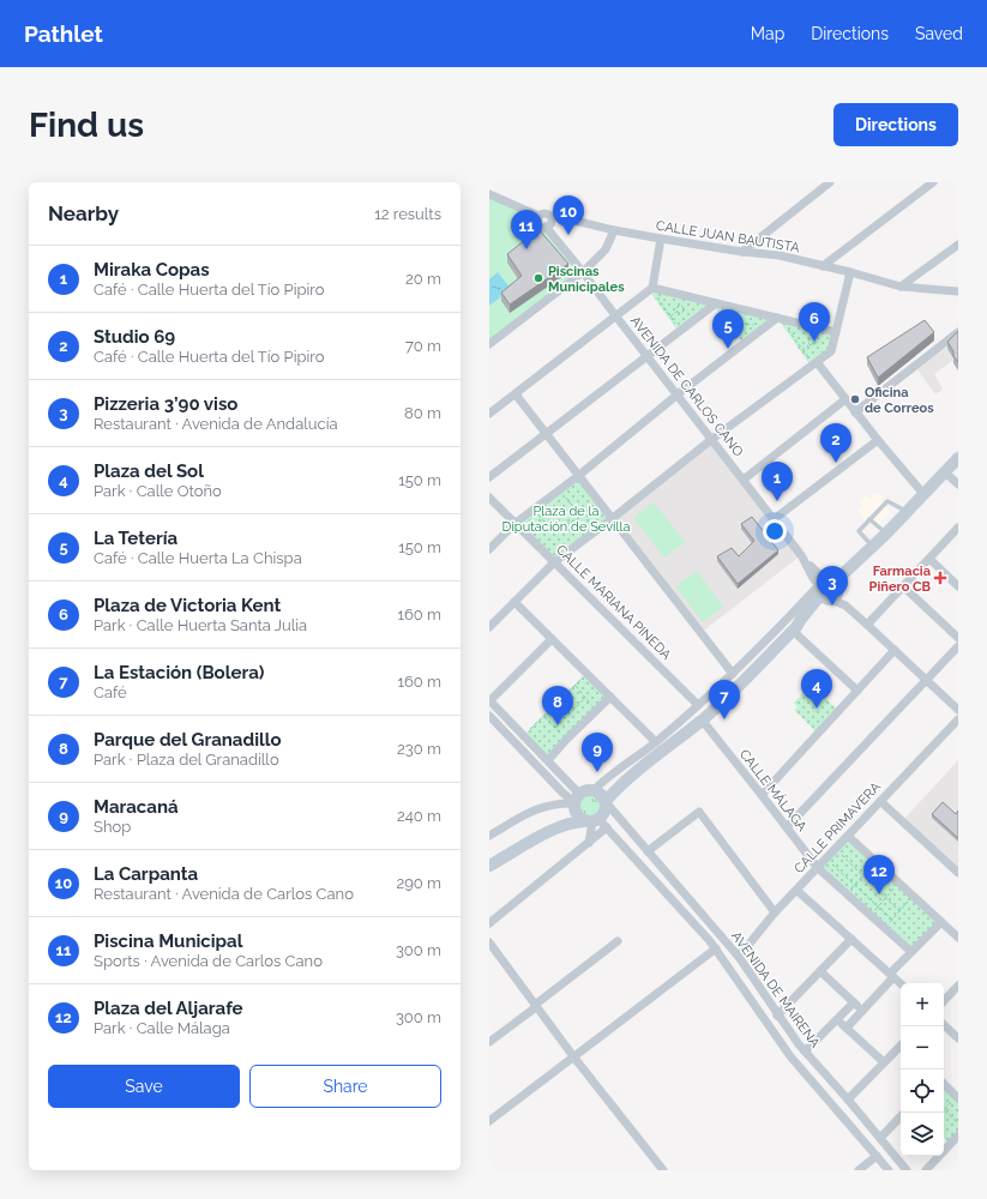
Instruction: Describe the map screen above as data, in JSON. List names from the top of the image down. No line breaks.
{"streets":{"street":["CALLE JUAN BAUTISTA","AVENIDA DE CARLOS CANO","CALLE MARIANA PINEDA","CALLE MÁLAGA","CALLE PRIMAVERA","AVENIDA DE MAIRENA"]},"crossings":[["CALLE JUAN BAUTISTA","AVENIDA DE CARLOS CANO"],["CALLE MÁLAGA","CALLE PRIMAVERA"],["CALLE PRIMAVERA","AVENIDA DE MAIRENA"]],"parks":["Plaza de la Diputación de Sevilla"],"places":{"other":["Piscinas Municipales","Oficina de Correos"],"health":["Farmacia Piñero CB"]},"page":{"header":"Pathlet","nav":["Map","Directions","Saved"],"buttons":["Directions",["Save","Share"]],"title":"Find us","heading":["Nearby","12 results"],"pins":["10","11","6","5","2","1","3","4","7","8","9","12"],"list":[{"mark":"1","name":"Miraka Copas","note":"Café · Calle Huerta del Tío Pipiro","value":"20 m"},{"mark":"2","name":"Studio 69","note":"Café · Calle Huerta del Tío Pipiro","value":"70 m"},{"mark":"3","name":"Pizzeria 3’90 viso","note":"Restaurant · Avenida de Andalucía","value":"80 m"},{"mark":"4","name":"Plaza del Sol","note":"Park · Calle Otoño","value":"150 m"},{"mark":"5","name":"La Tetería","note":"Café · Calle Huerta La Chispa","value":"150 m"},{"mark":"6","name":"Plaza de Victoria Kent","note":"Park · Calle Huerta Santa Julia","value":"160 m"},{"mark":"7","name":"La Estación (Bolera)","note":"Café","value":"160 m"},{"mark":"8","name":"Parque del Granadillo","note":"Park · Plaza del Granadillo","value":"230 m"},{"mark":"9","name":"Maracaná","note":"Shop","value":"240 m"},{"mark":"10","name":"La Carpanta","note":"Restaurant · Avenida de Carlos Cano","value":"290 m"},{"mark":"11","name":"Piscina Municipal","note":"Sports · Avenida de Carlos Cano","value":"300 m"},{"mark":"12","name":"Plaza del Aljarafe","note":"Park · Calle Málaga","value":"300 m"}],"map_buttons":["+","−"]}}
